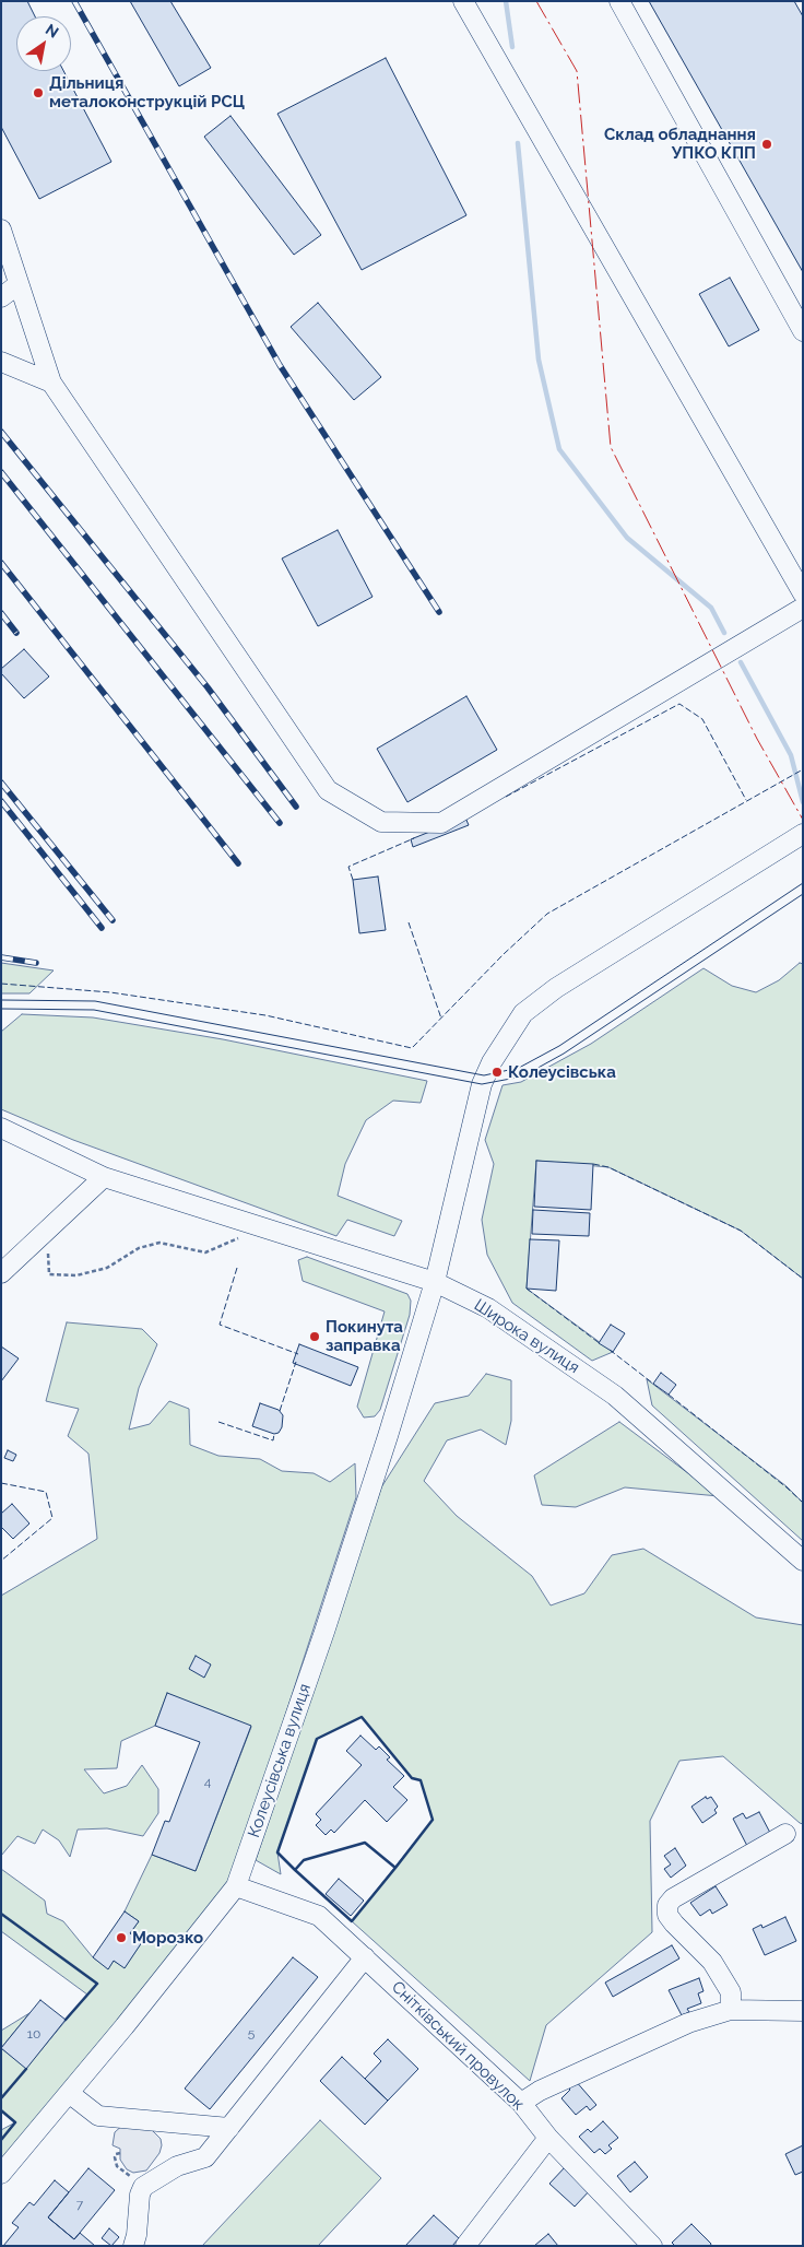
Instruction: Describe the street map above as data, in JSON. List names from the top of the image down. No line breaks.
{"streets":{"street":["Широка вулиця","Колеусівська вулиця","Снітківський провулок"]},"crossings":[["Широка вулиця","Колеусівська вулиця"],["Колеусівська вулиця","Снітківський провулок"]],"places":["Дільниця металоконструкцій РСЦ","Склад обладнання УПКО КПП","Колеусівська","Покинута заправка","Морозко"],"house_numbers":["4","5","10","7"],"north":"top right"}
